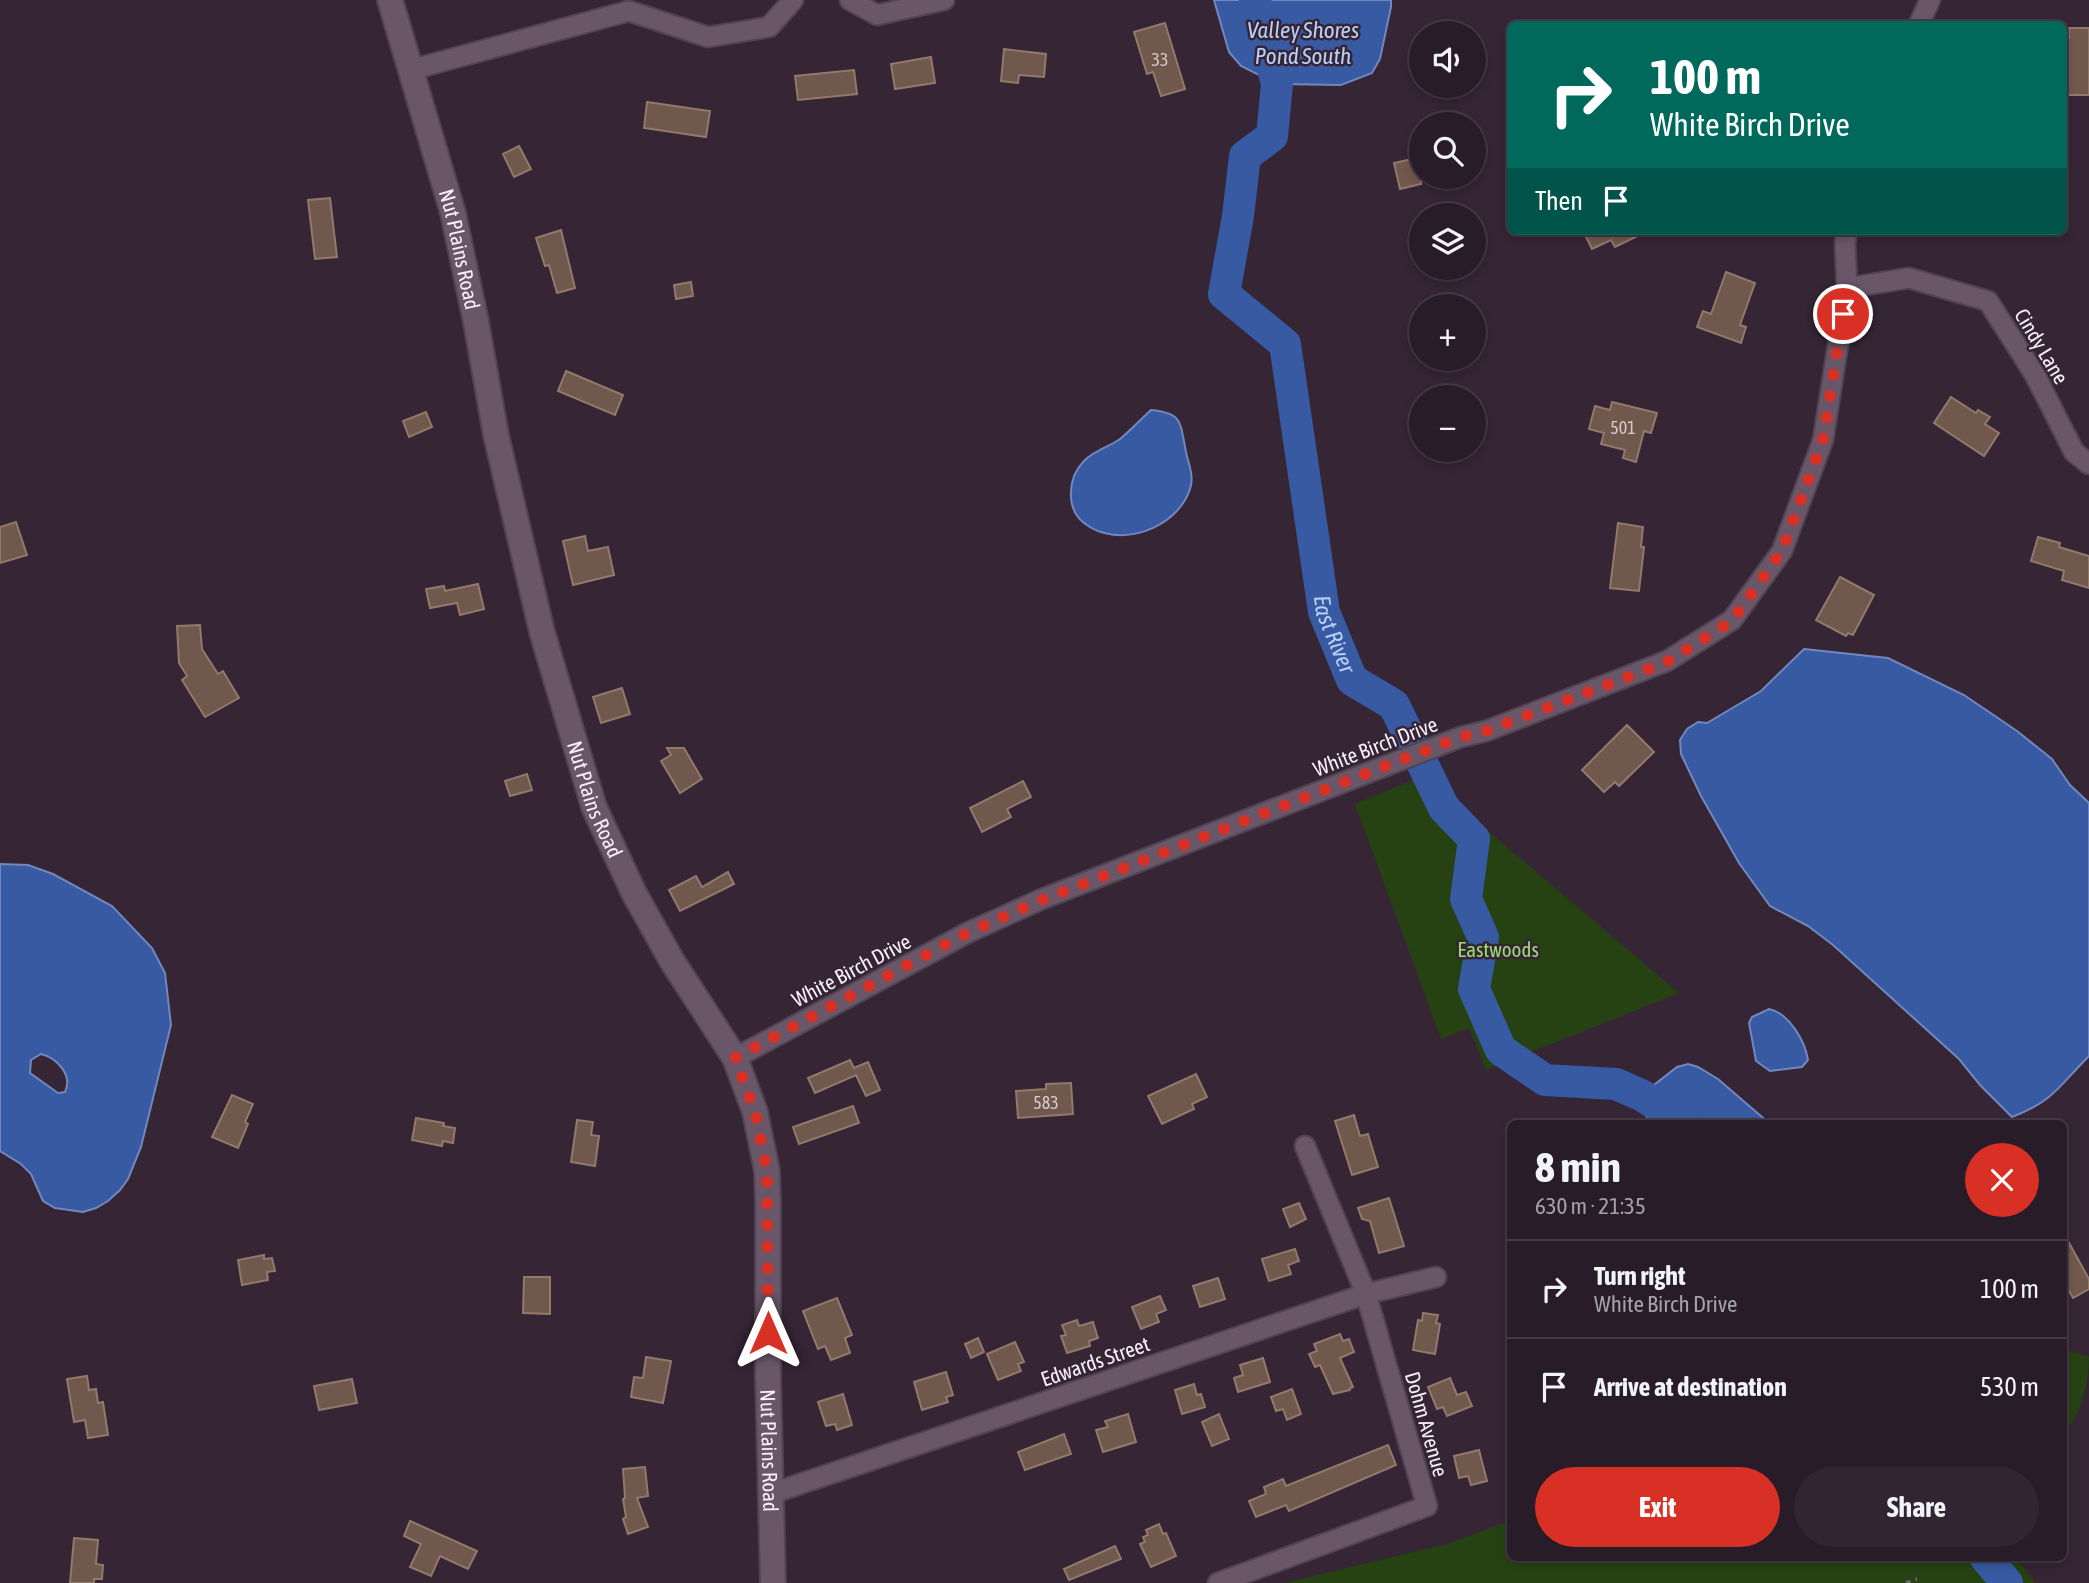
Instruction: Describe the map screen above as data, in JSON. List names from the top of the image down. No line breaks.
{"streets":{"street":["Nut Plains Road","Cindy Lane","White Birch Drive","Edwards Street","Dohm Avenue"]},"crossings":[["Nut Plains Road","White Birch Drive"],["Nut Plains Road","Edwards Street"],["Cindy Lane","White Birch Drive"],["Edwards Street","Dohm Avenue"]],"water":["Valley Shores Pond South","East River"],"parks":["Eastwoods"],"house_numbers":["33","501","583"],"page":{"map_buttons":["+","−"],"turn":["100 m","White Birch Drive"],"then":"Then","heading":["8 min","630 m · 21:35"],"list":[{"name":"Turn right","note":"White Birch Drive","value":"100 m"},{"name":"Arrive at destination","value":"530 m"}],"buttons":["Exit","Share"]}}
